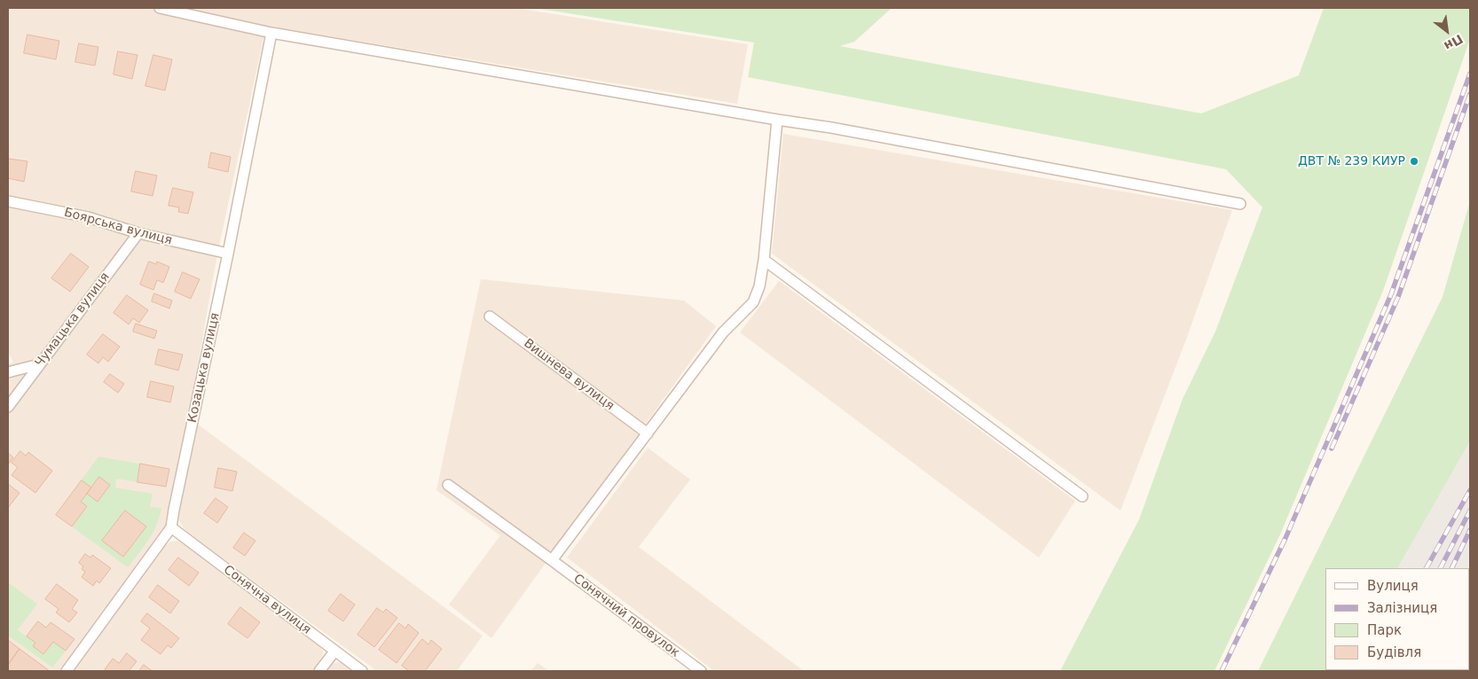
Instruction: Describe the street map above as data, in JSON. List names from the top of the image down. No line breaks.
{"streets":{"street":["Боярська вулиця","Чумацька вулиця","Козацька вулиця","Вишнева вулиця","Сонячна вулиця","Сонячний провулок"]},"crossings":[["Боярська вулиця","Чумацька вулиця"],["Боярська вулиця","Козацька вулиця"],["Козацька вулиця","Сонячна вулиця"]],"places":["ДВТ № 239 КИУР"],"legend":["Вулиця","Залізниця","Парк","Будівля"],"north":"bottom right"}
